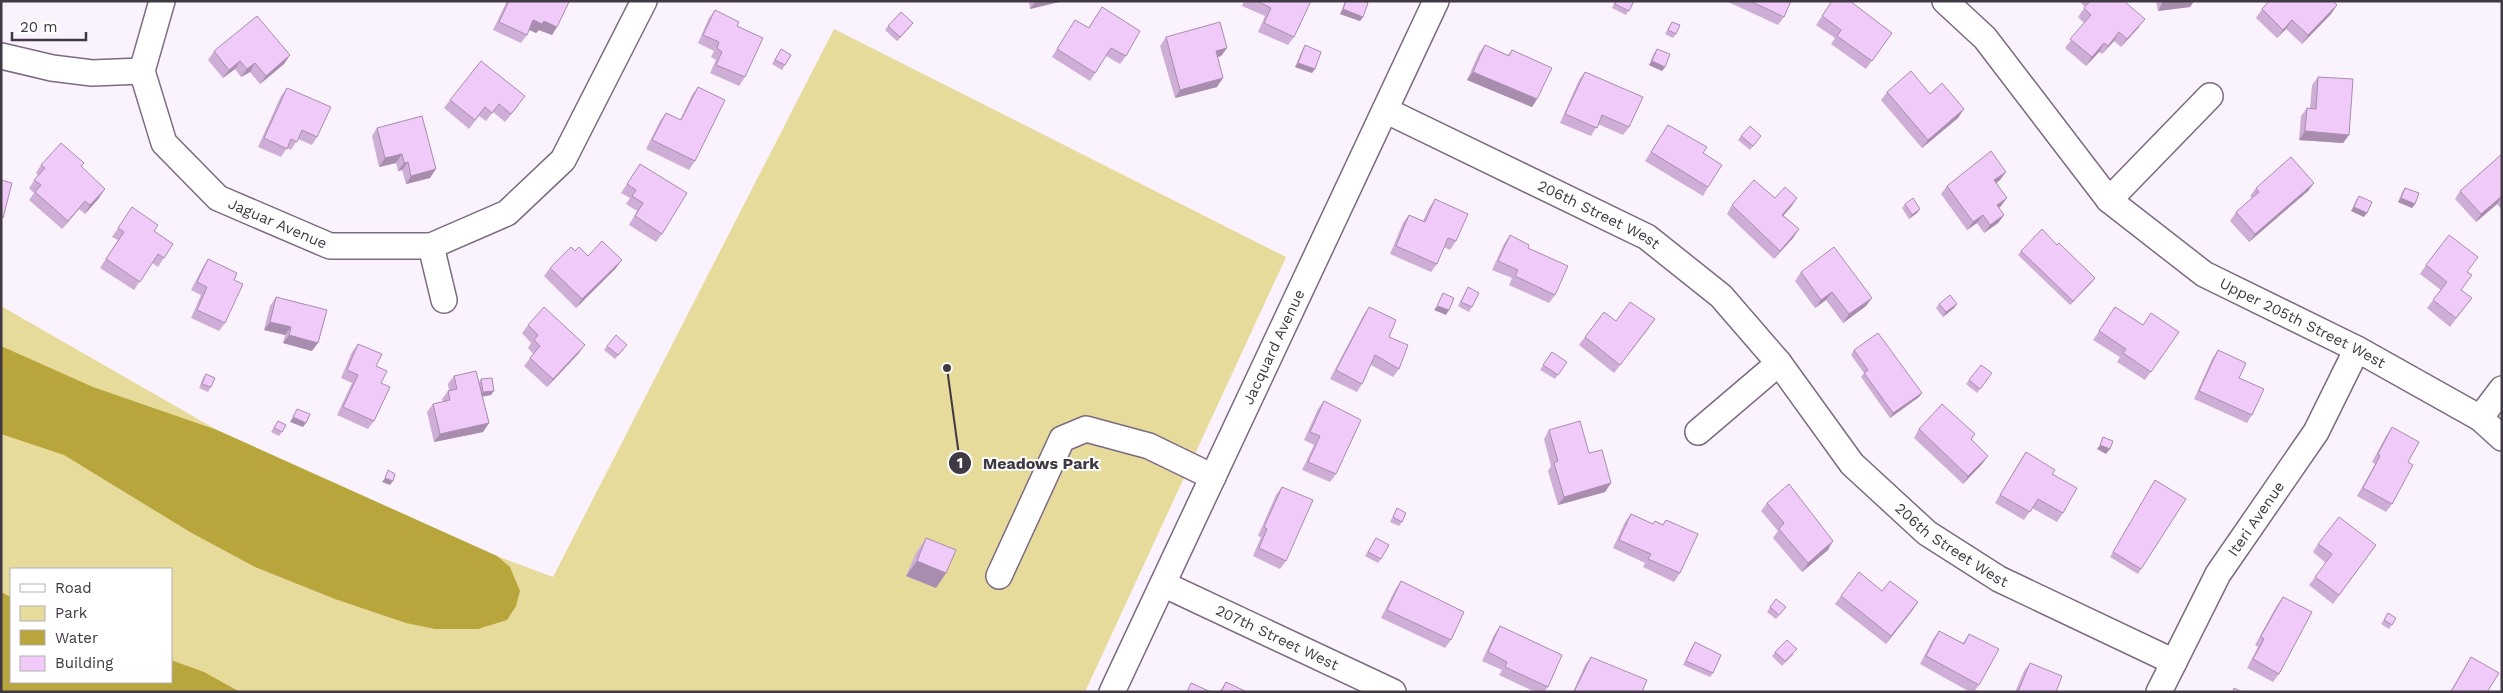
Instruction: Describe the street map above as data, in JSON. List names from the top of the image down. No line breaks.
{"streets":{"street":["206th Street West","Jaguar Avenue","Upper 205th Street West","Jacquard Avenue","Iteri Avenue","207th Street West"]},"crossings":[["206th Street West","Jacquard Avenue"],["206th Street West","Iteri Avenue"],["Upper 205th Street West","Iteri Avenue"],["Jacquard Avenue","207th Street West"]],"places":["Meadows Park"],"legend":["Road","Park","Water","Building"],"scale_bar":"20 m"}
